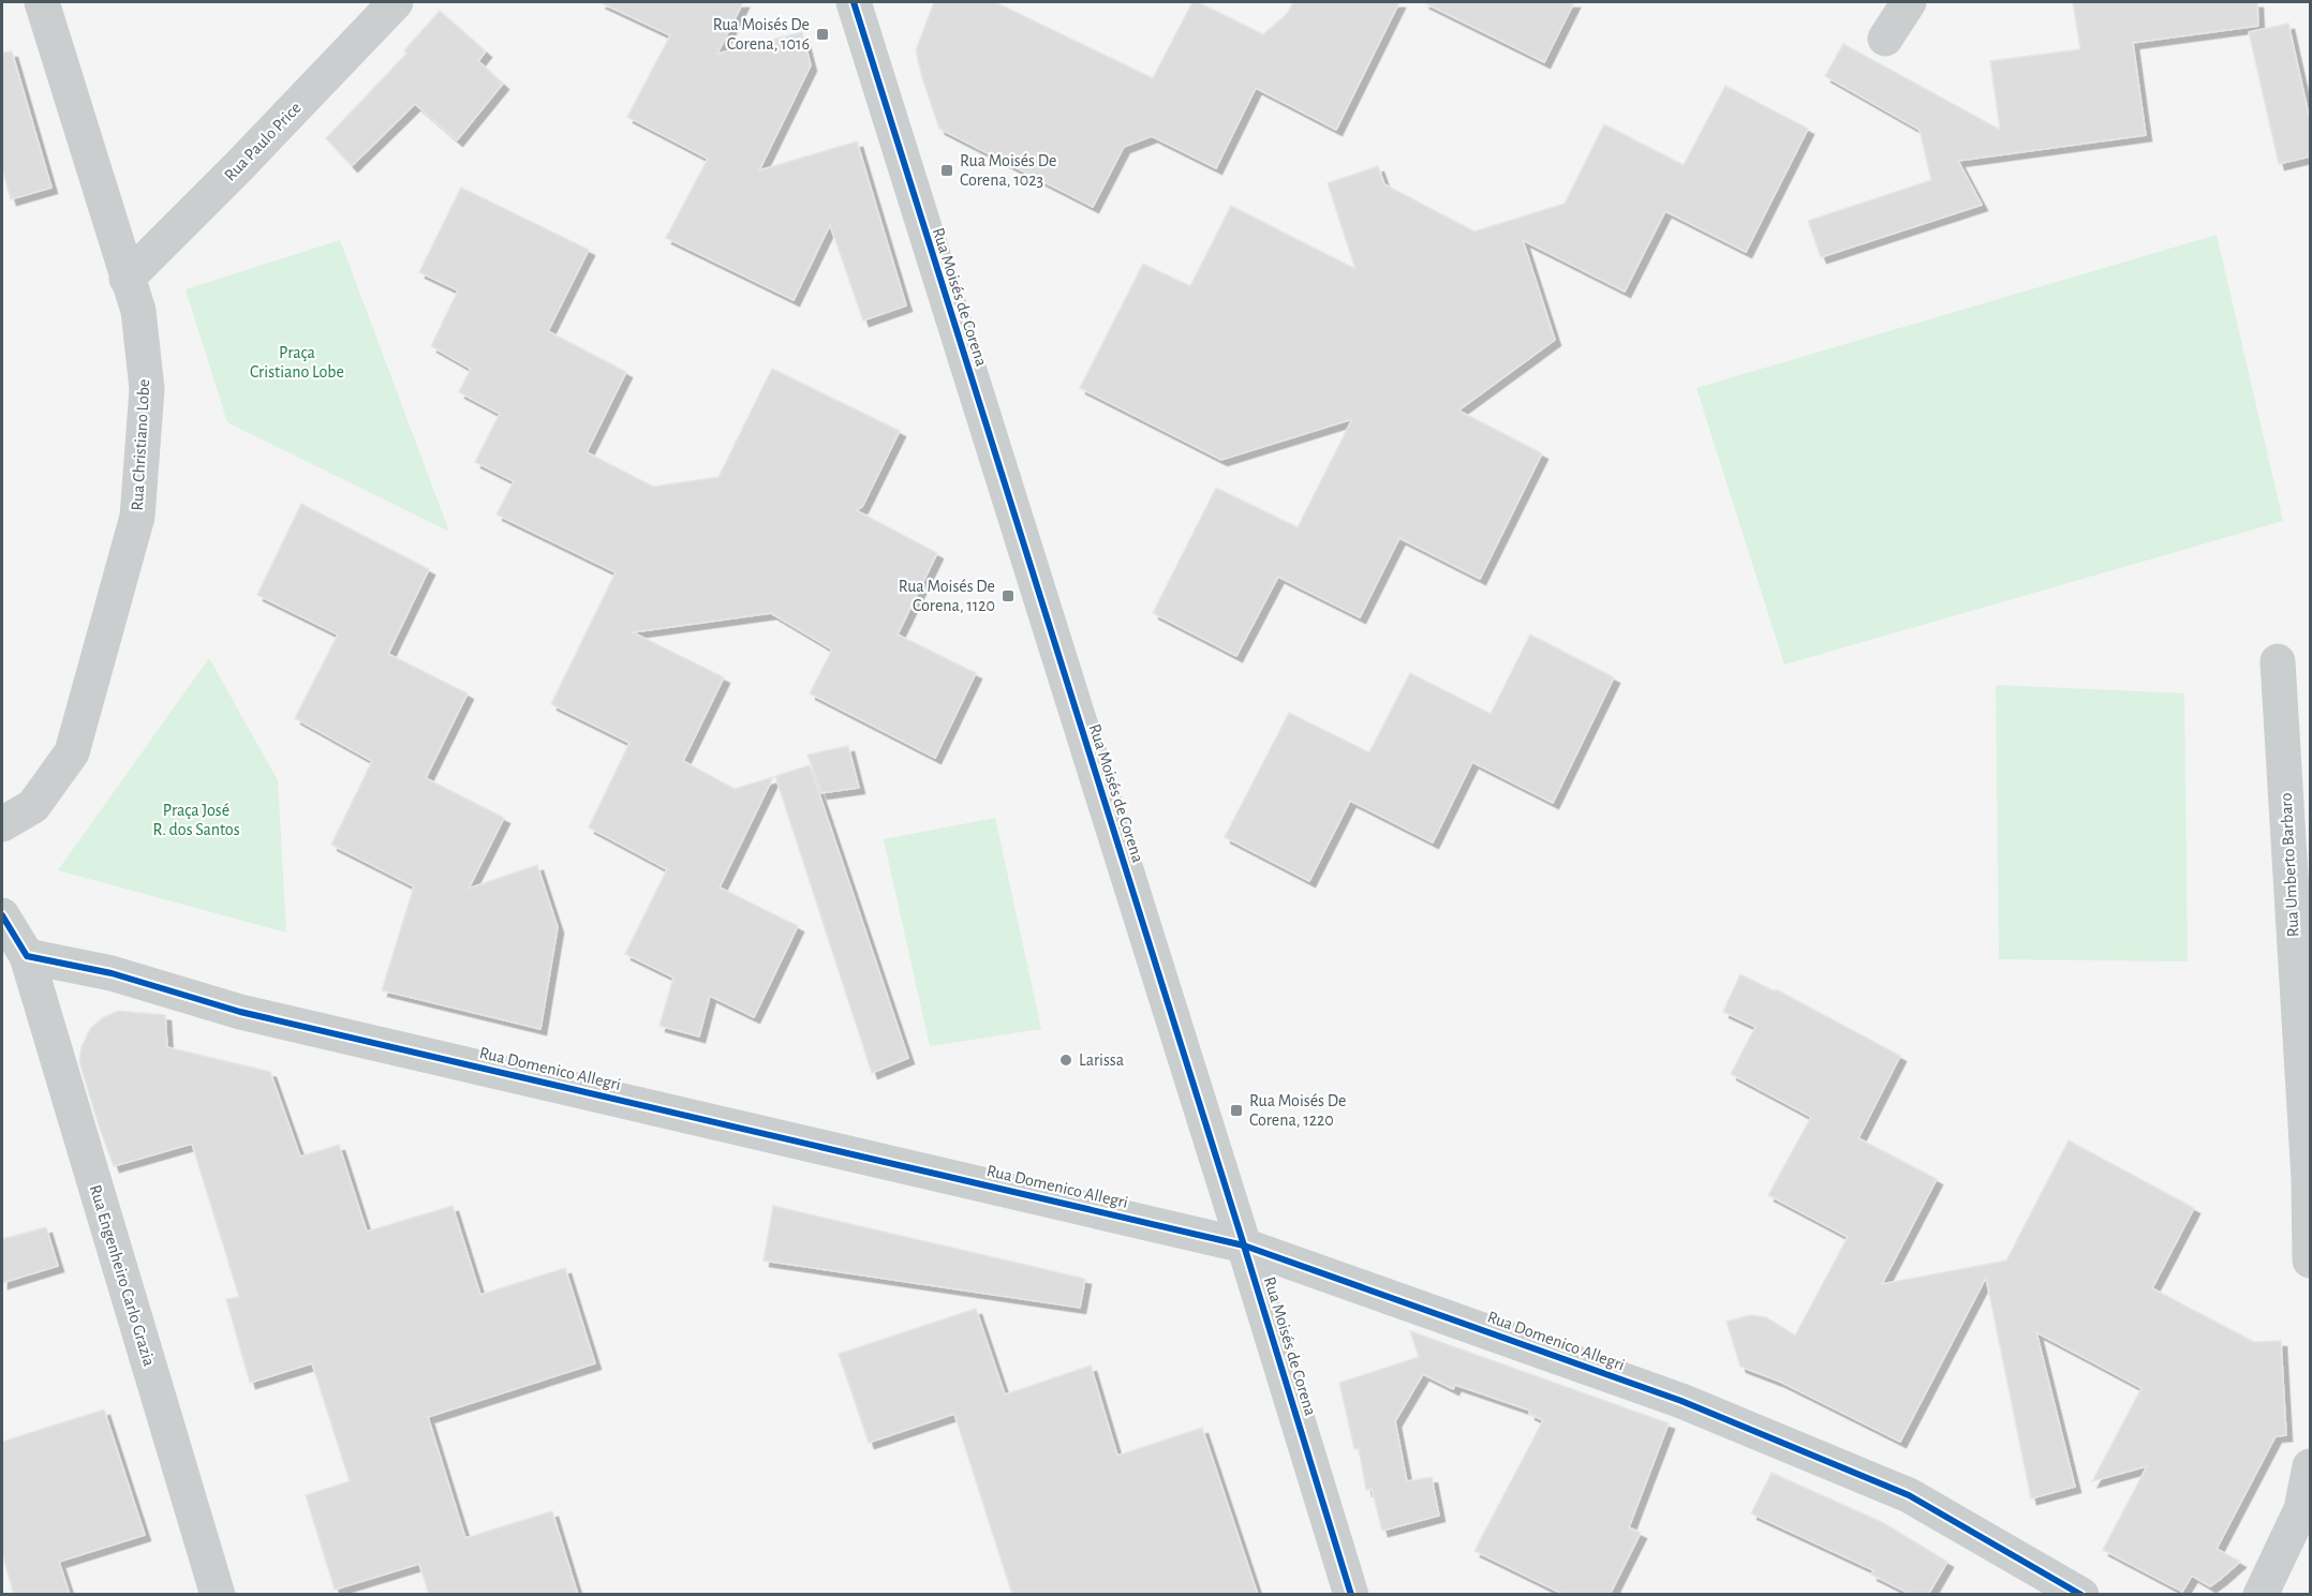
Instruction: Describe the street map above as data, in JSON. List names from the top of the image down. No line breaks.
{"streets":{"street":["Rua Paulo Price","Rua Moisés de Corena","Rua Christiano Lobe","Rua Umberto Barbaro","Rua Domenico Allegri","Rua Engenheiro Carlo Grazia"]},"crossings":[["Rua Paulo Price","Rua Christiano Lobe"],["Rua Moisés de Corena","Rua Domenico Allegri"],["Rua Domenico Allegri","Rua Engenheiro Carlo Grazia"]],"parks":["Praça Cristiano Lobe","Praça José R. dos Santos"],"places":{"transit":["Rua Moisés De Corena, 1016","Rua Moisés De Corena, 1023","Rua Moisés De Corena, 1120","Rua Moisés De Corena, 1220"],"other":["Larissa"]}}
